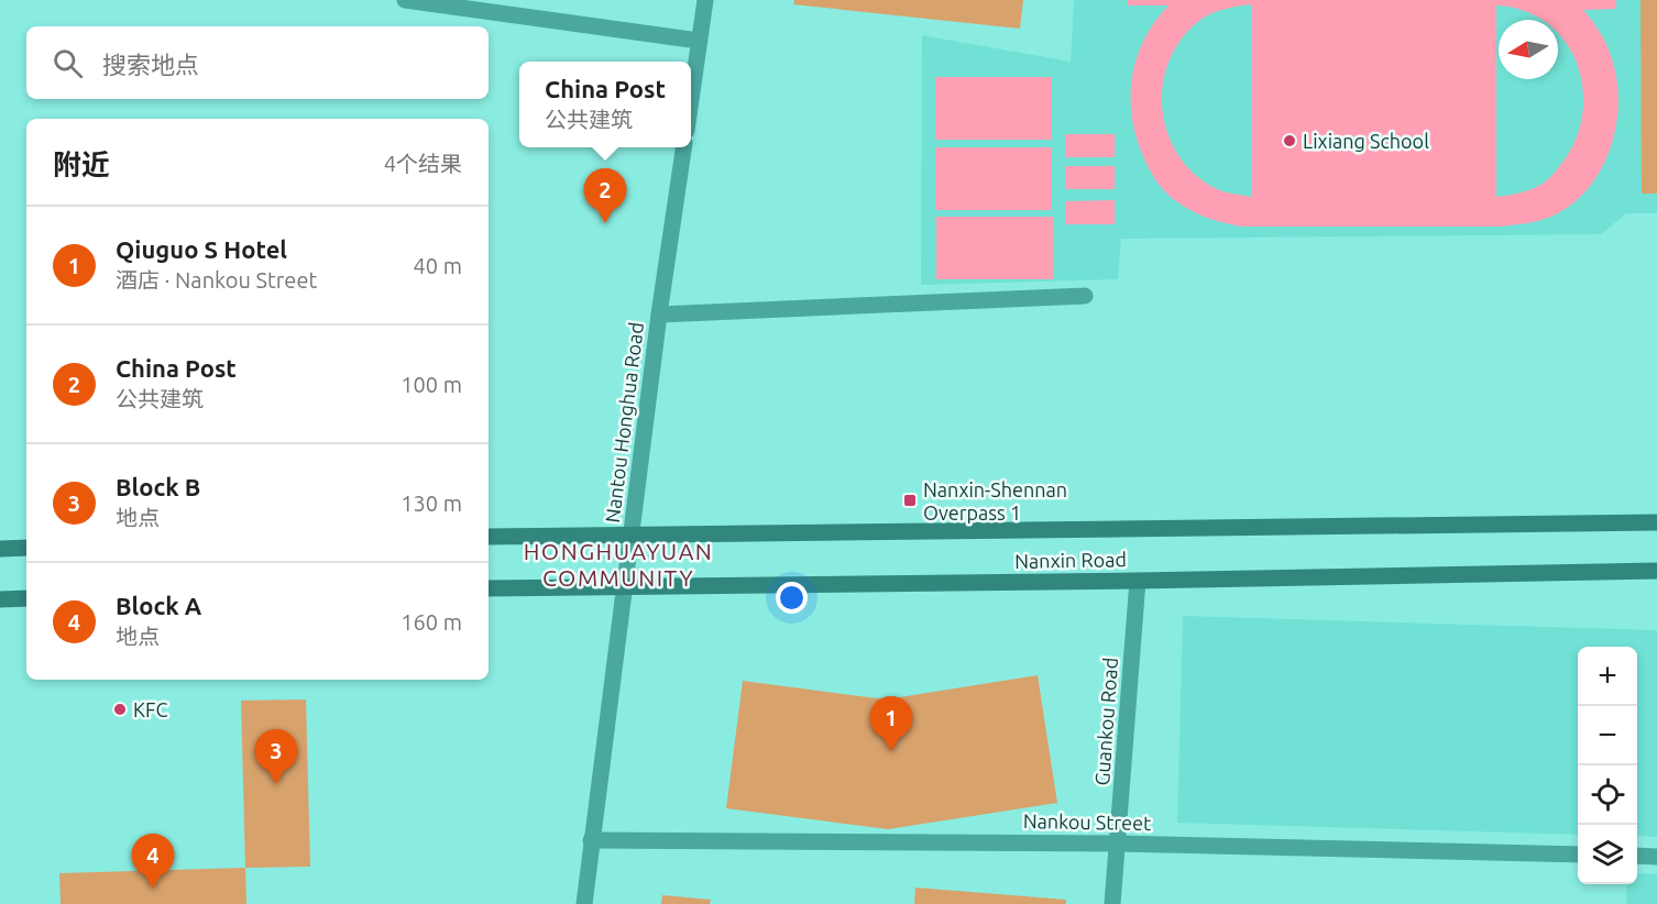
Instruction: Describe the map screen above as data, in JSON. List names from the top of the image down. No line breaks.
{"streets":{"main road":["Nanxin Road"],"street":["Nantou Honghua Road","Guankou Road","Nankou Street"]},"crossings":[["Nantou Honghua Road","Nanxin Road"],["Nantou Honghua Road","Nankou Street"],["Nanxin Road","Guankou Road"],["Guankou Road","Nankou Street"]],"districts":["HONGHUAYUAN COMMUNITY"],"places":{"other":["Lixiang School","KFC"],"transit":["Nanxin-Shennan Overpass 1"]},"north":"left","page":{"search":"搜索地点","popup":["China Post","公共建筑"],"heading":["附近","4个结果"],"pins":["2","1","3","4"],"list":[{"mark":"1","name":"Qiuguo S Hotel","note":"酒店 · Nankou Street","value":"40 m"},{"mark":"2","name":"China Post","note":"公共建筑","value":"100 m"},{"mark":"3","name":"Block B","note":"地点","value":"130 m"},{"mark":"4","name":"Block A","note":"地点","value":"160 m"}],"map_buttons":["+","−"]}}
